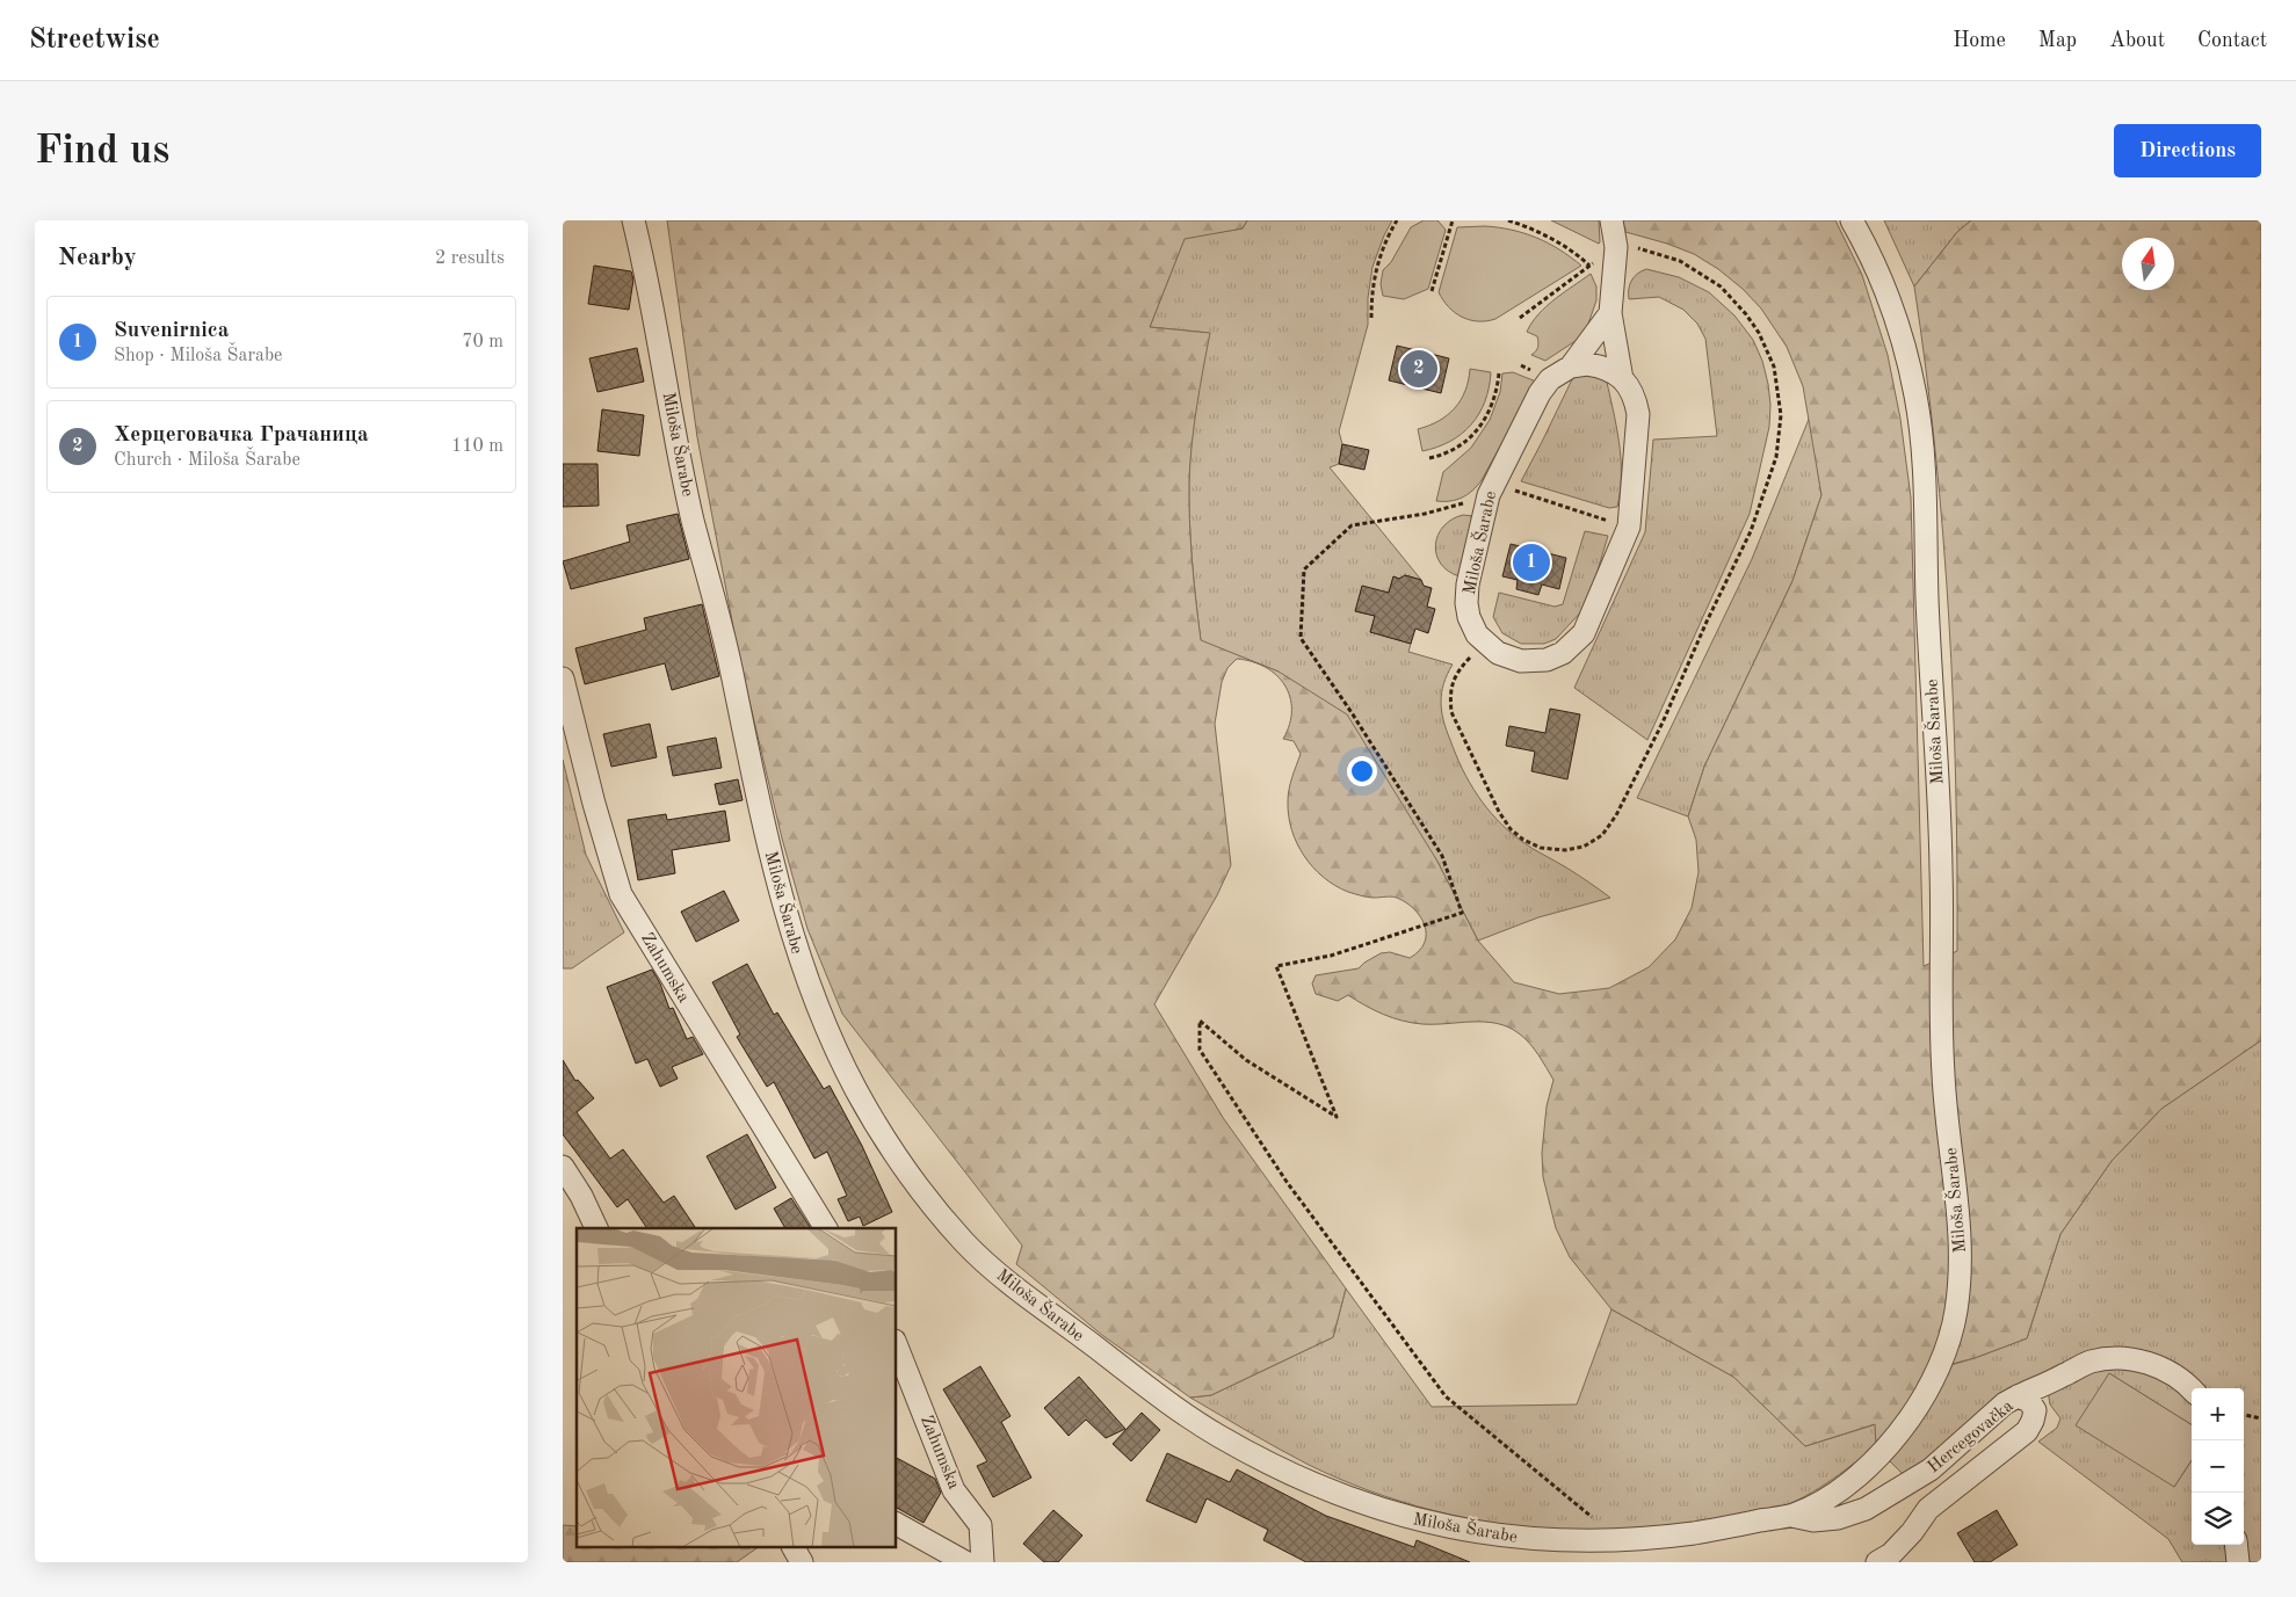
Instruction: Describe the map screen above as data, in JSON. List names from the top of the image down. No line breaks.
{"streets":{"street":["Miloša Šarabe","Zahumska","Hercegovačka"]},"crossings":[["Miloša Šarabe","Hercegovačka"]],"north":"top","page":{"header":"Streetwise","nav":["Home","Map","About","Contact"],"buttons":"Directions","title":"Find us","heading":["Nearby","2 results"],"list":[{"mark":"1","name":"Suvenirnica","note":"Shop · Miloša Šarabe","value":"70 m"},{"mark":"2","name":"Херцеговачка Грачаница","note":"Church · Miloša Šarabe","value":"110 m"}],"pins":["2","1"],"map_buttons":["+","−"]}}
